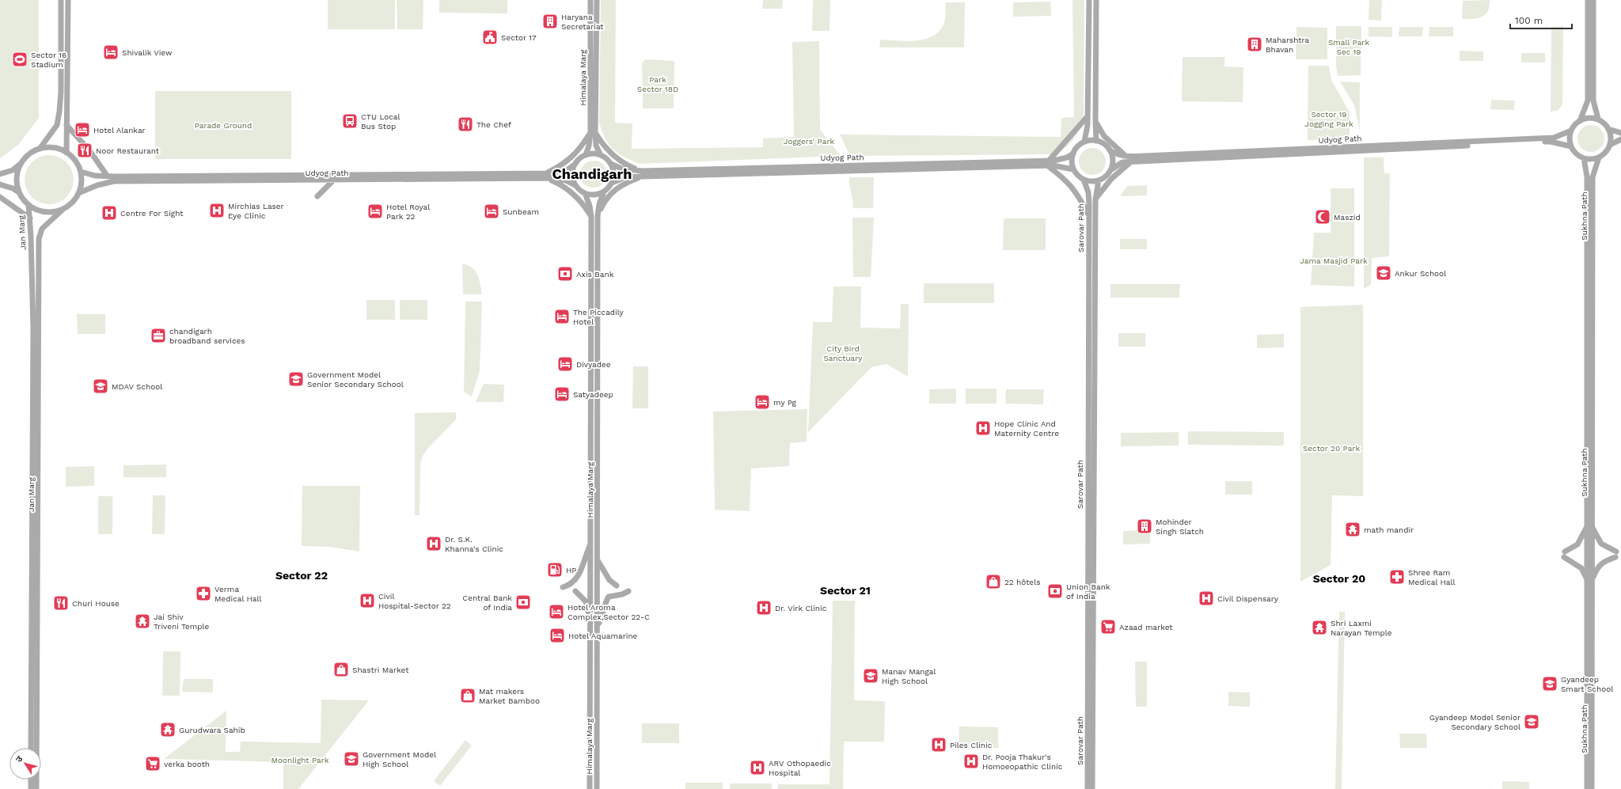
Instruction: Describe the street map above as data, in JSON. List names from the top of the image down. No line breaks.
{"streets":{"main road":["Himalaya Marg","Udyog Path","Sukhna Path","Sarovar Path","Jan Marg"]},"crossings":[["Himalaya Marg","Udyog Path"],["Udyog Path","Sukhna Path"],["Udyog Path","Sarovar Path"],["Udyog Path","Jan Marg"]],"districts":["Chandigarh","Sector 22","Sector 20","Sector 21"],"parks":["Small Park Sec 19","Park Sector 18D","Sector 19 Jogging Park","Parade Ground","Joggers' Park","Jama Masjid Park","City Bird Sanctuary","Sector 20 Park","Moonlight Park"],"places":{"building":["Haryana Secretariat","Maharshtra Bhavan","Mohinder Singh Slatch"],"public building":["Sector 17"],"hotel":["Shivalik View","Hotel Alankar","Hotel Royal Park 22","Sunbeam","The Piccadily Hotel","Divyadee","Satyadeep","my Pg","Hotel Aroma Complex,Sector 22-C","Hotel Aquamarine"],"sports":["Sector 16 Stadium"],"bus stop":["CTU Local Bus Stop"],"restaurant":["The Chef","Noor Restaurant","Churi House"],"hospital":["Mirchias Laser Eye Clinic","Centre For Sight","Hope Clinic And Maternity Centre","Dr. S.K. Khanna's Clinic","Civil Dispensary","Civil Hospital-Sector 22","Dr. Virk Clinic","Piles Clinic","Dr. Pooja Thakur's Homoeopathic Clinic","ARV Othopaedic Hospital"],"mosque":["Maszid"],"school or university":["Ankur School","Government Model Senior Secondary School","MDAV School","Manav Mangal High School","Gyandeep Smart School","Gyandeep Model Senior Secondary School","Government Model High School"],"bank":["Axis Bank","Union Bank of India","Central Bank of India"],"office":["chandigarh broadband services"],"temple":["math mandir","Jai Shiv Triveni Temple","Shri Laxmi Narayan Temple","Gurudwara Sahib"],"fuel station":["HP"],"pharmacy":["Shree Ram Medical Hall","Verma Medical Hall"],"shop":["22 hôtels","Shastri Market","Mat makers Market Bamboo"],"supermarket":["Azaad market","verka booth"]},"scale_bar":"100 m","north":"top left"}
